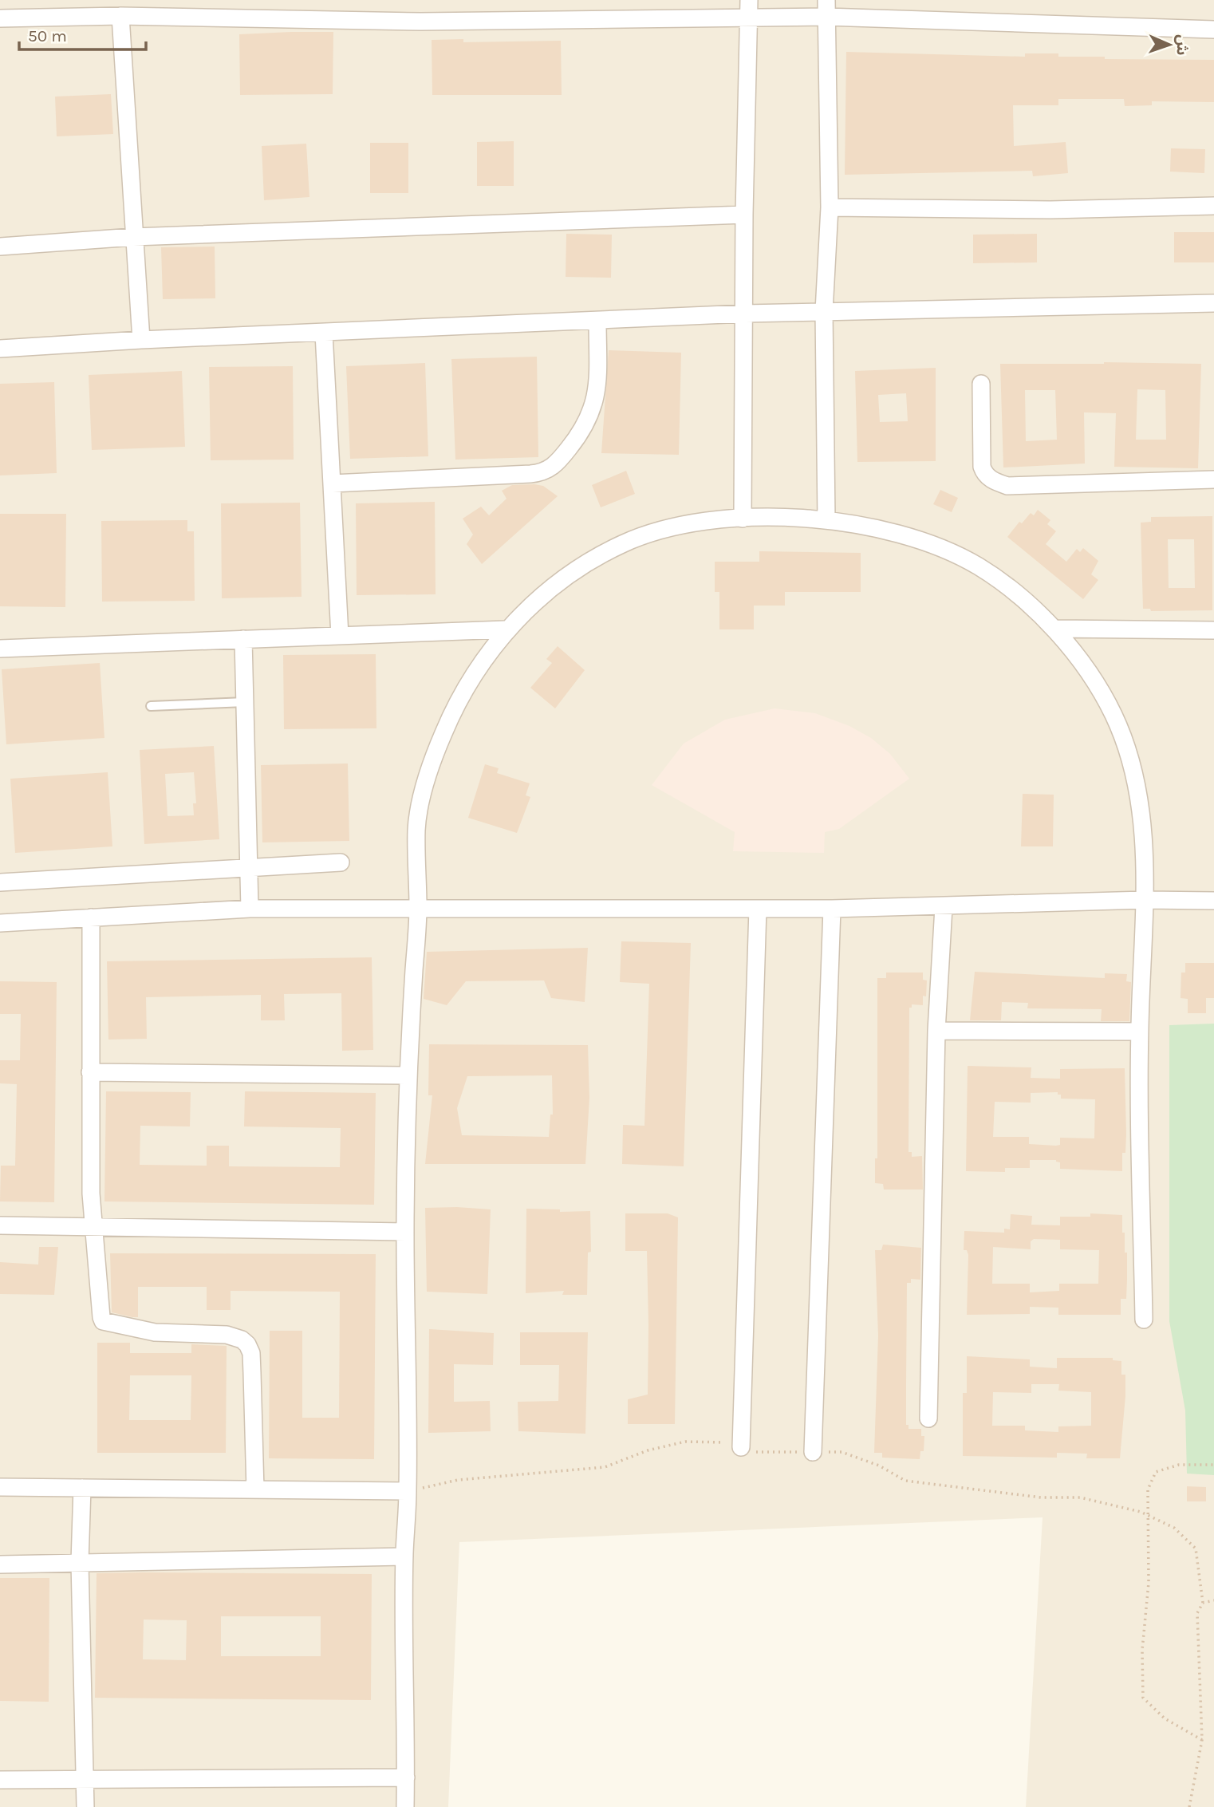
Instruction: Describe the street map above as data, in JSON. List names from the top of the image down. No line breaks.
{"scale_bar":"50 m","north":"right"}
